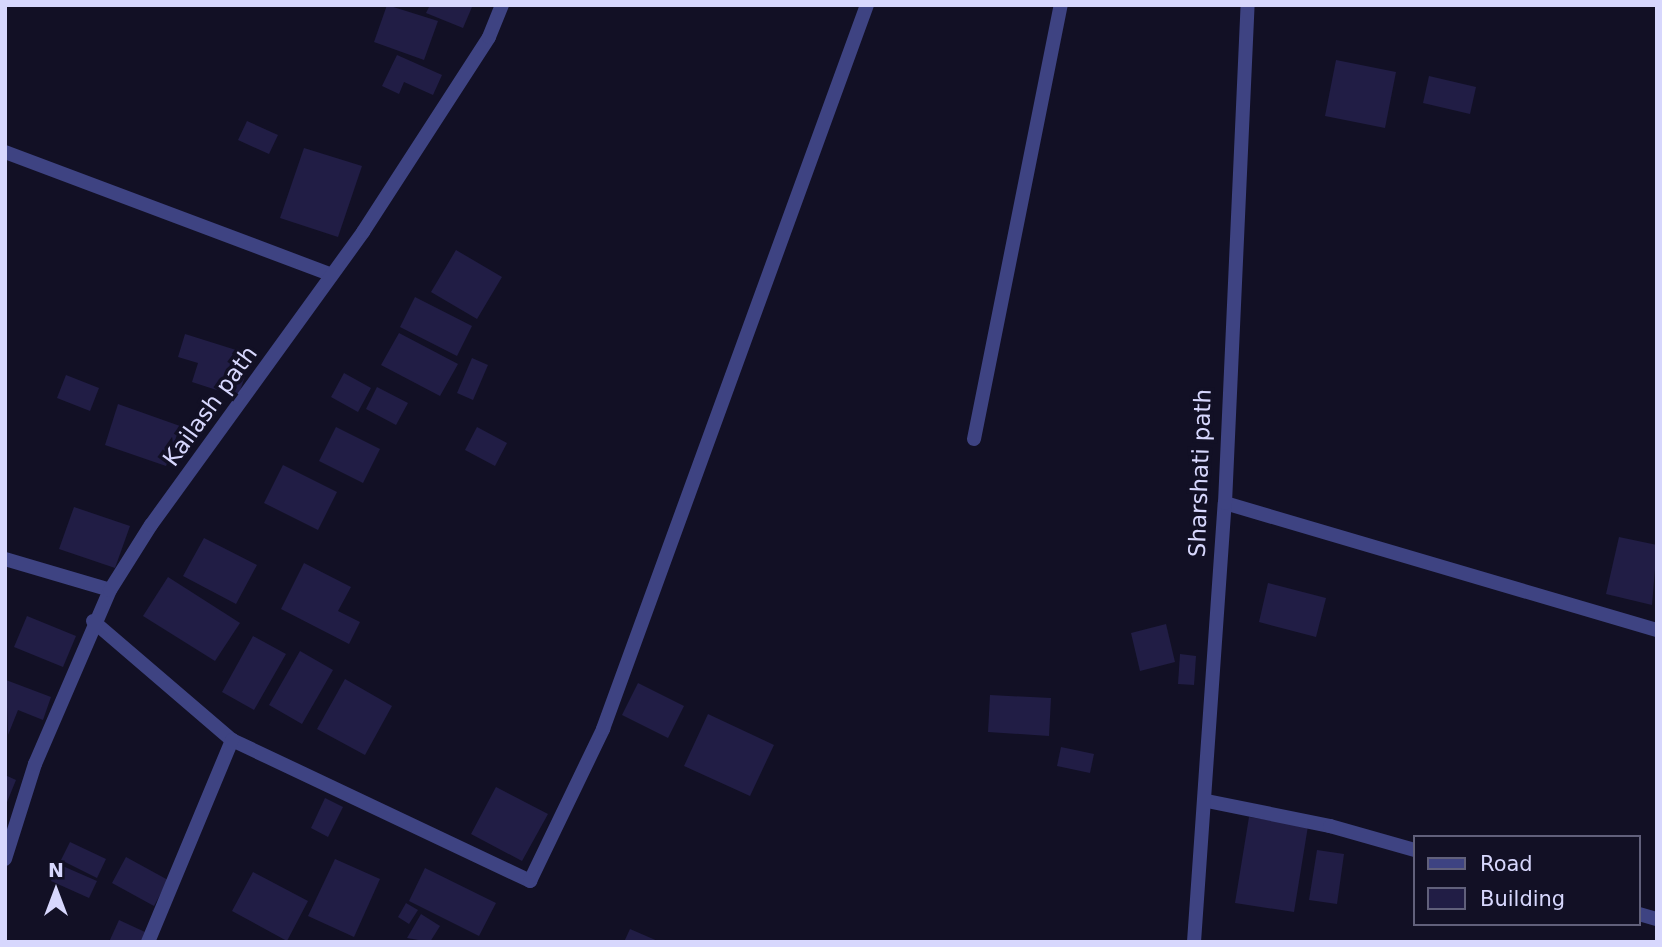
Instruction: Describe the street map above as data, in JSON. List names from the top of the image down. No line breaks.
{"streets":{"street":["Kailash path","Sharshati path"]},"legend":["Road","Building"],"north":"top"}
